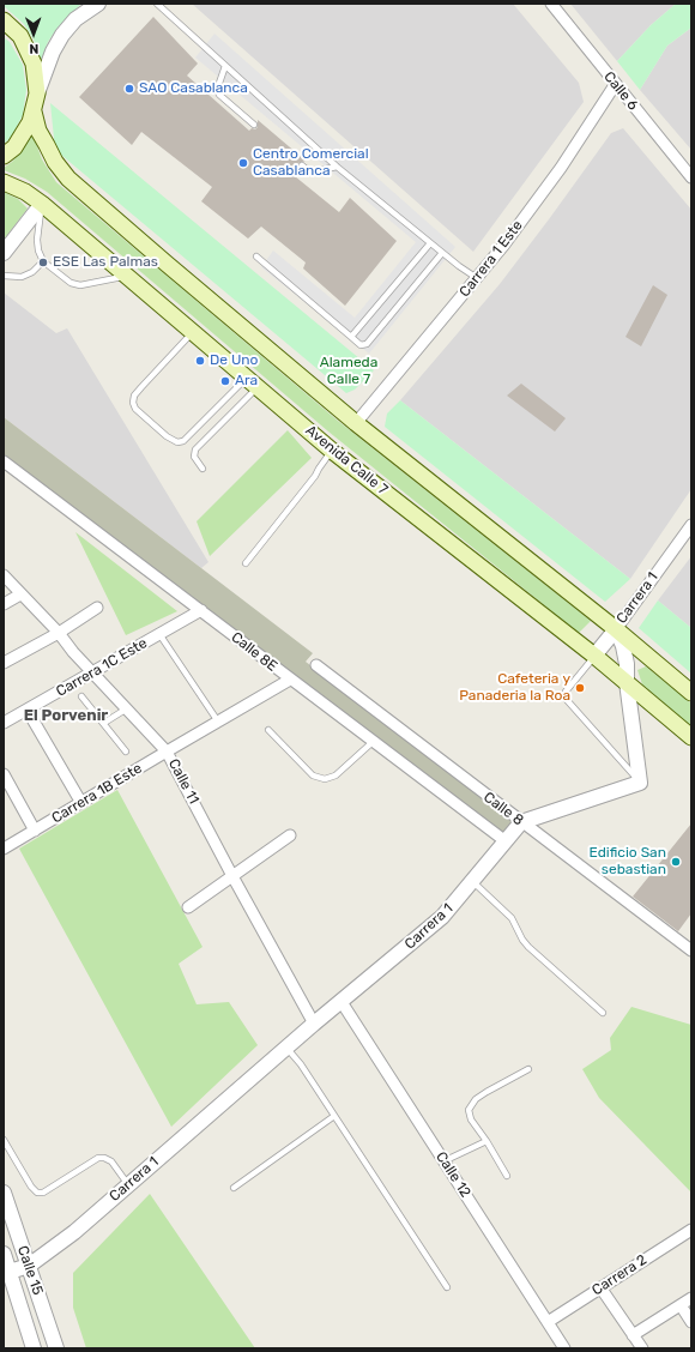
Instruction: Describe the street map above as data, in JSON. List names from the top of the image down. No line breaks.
{"streets":{"main road":["Avenida Calle 7"],"street":["Calle 6","Carrera 1 Este","Carrera 1","Calle 8E","Carrera 1C Este","Calle 11","Carrera 1B Este","Calle 8","Calle 12","Calle 15","Carrera 2"]},"crossings":[["Calle 6","Carrera 1 Este"],["Avenida Calle 7","Carrera 1"],["Carrera 1","Calle 8E"],["Carrera 1","Calle 11"],["Carrera 1","Calle 8"],["Carrera 1","Calle 12"],["Carrera 1","Calle 15"],["Calle 8E","Carrera 1C Este"],["Calle 8E","Carrera 1B Este"],["Carrera 1C Este","Calle 11"],["Calle 11","Carrera 1B Este"],["Calle 12","Carrera 2"]],"districts":["El Porvenir"],"parks":["Alameda Calle 7"],"places":["SAO Casablanca","Centro Comercial Casablanca","ESE Las Palmas","De Uno","Ara","Cafeteria y Panaderia la Roa","Edificio San sebastian"],"north":"bottom"}
